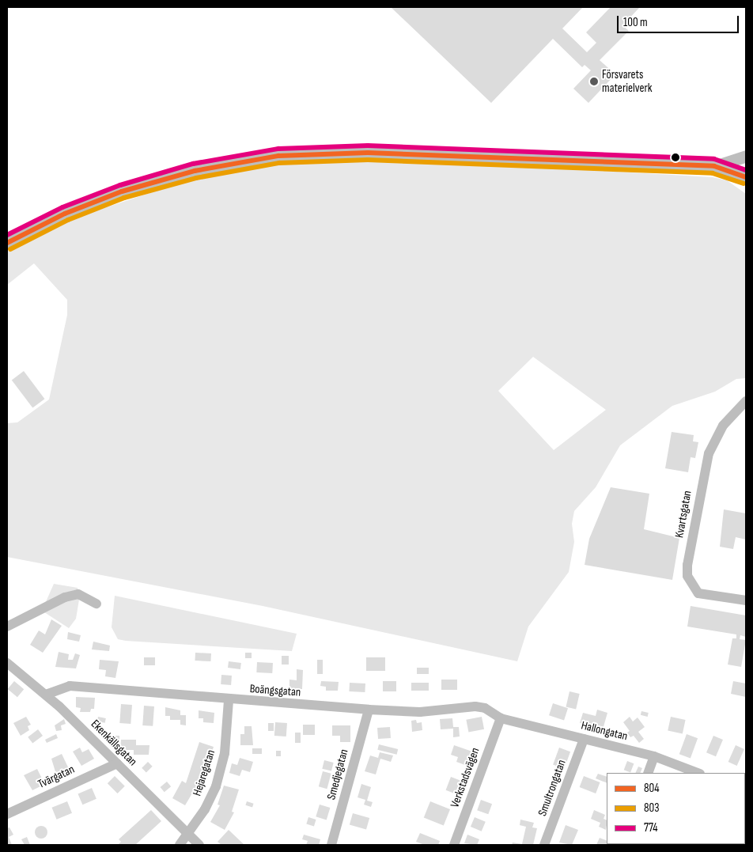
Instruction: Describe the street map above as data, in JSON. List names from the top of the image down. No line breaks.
{"streets":{"street":["Kvartsgatan","Boängsgatan","Hallongatan","Ekenkällsgatan","Hejaregatan","Smedjegatan","Tvärgatan","Verkstadsvägen","Smultrongatan"]},"crossings":[["Boängsgatan","Hallongatan"],["Boängsgatan","Ekenkällsgatan"],["Boängsgatan","Hejaregatan"],["Boängsgatan","Smedjegatan"],["Boängsgatan","Verkstadsvägen"],["Hallongatan","Verkstadsvägen"],["Hallongatan","Smultrongatan"],["Ekenkällsgatan","Hejaregatan"],["Ekenkällsgatan","Tvärgatan"]],"places":["Försvarets materielverk"],"lines":["transit line 774","transit line 804","transit line 803"],"legend":["804","803","774"],"scale_bar":"100 m"}
